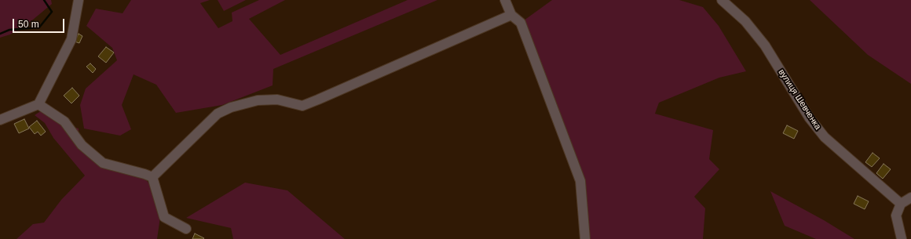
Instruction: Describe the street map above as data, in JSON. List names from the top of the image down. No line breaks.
{"streets":{"street":["вулиця Шевченка"]},"scale_bar":"50 m"}
